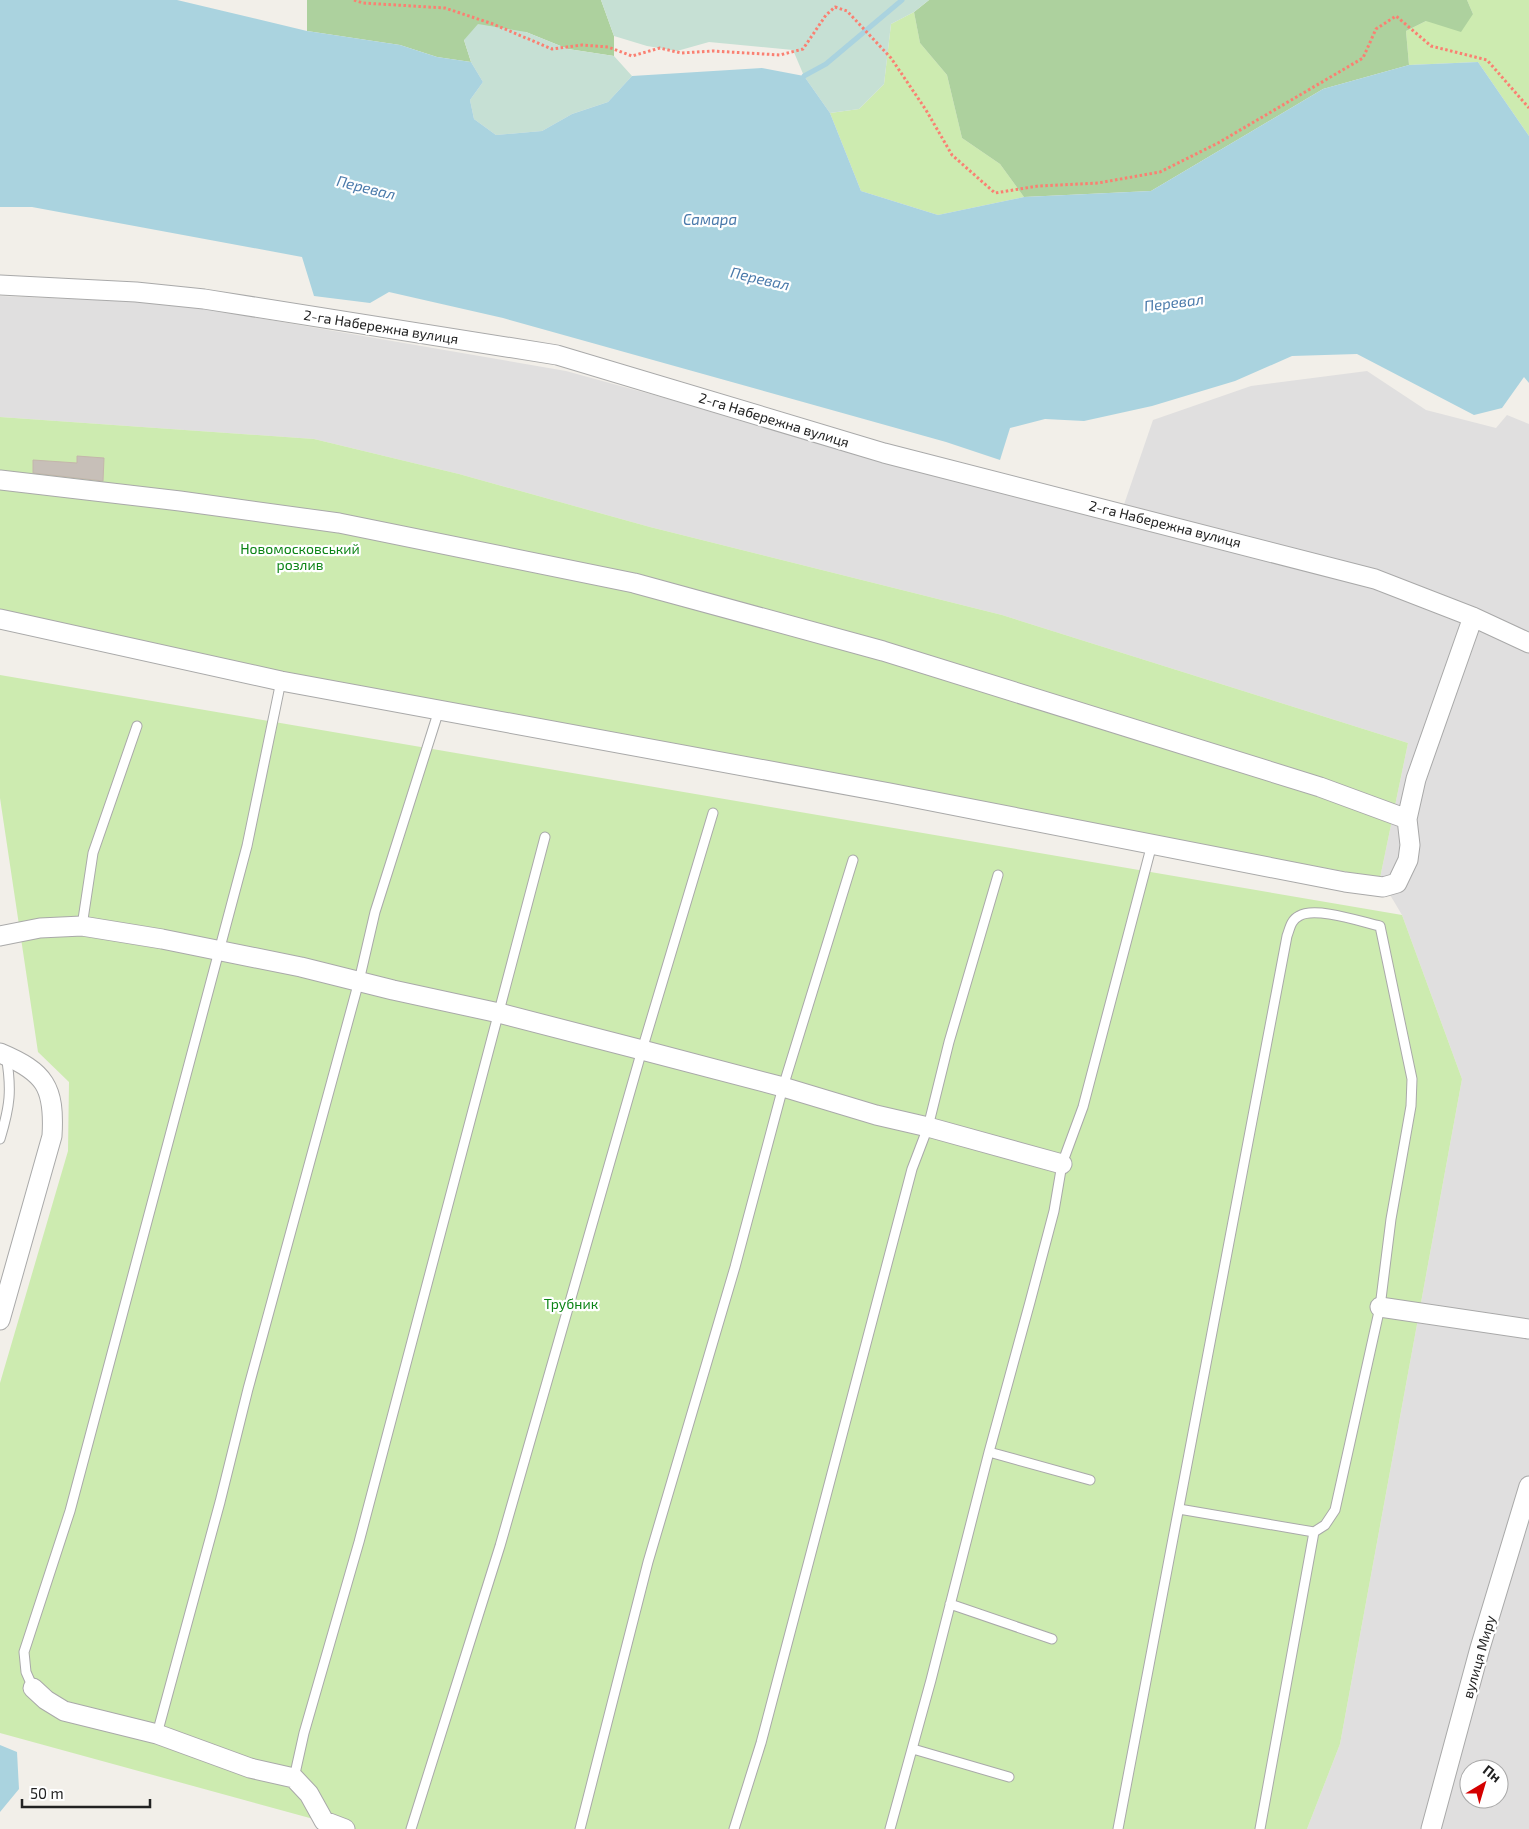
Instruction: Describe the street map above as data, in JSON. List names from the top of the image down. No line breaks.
{"streets":{"street":["2-га Набережна вулиця","вулиця Миру"]},"water":["Перевал","Самара"],"parks":["Новомосковський розлив","Трубник"],"scale_bar":"50 m","north":"top right"}
